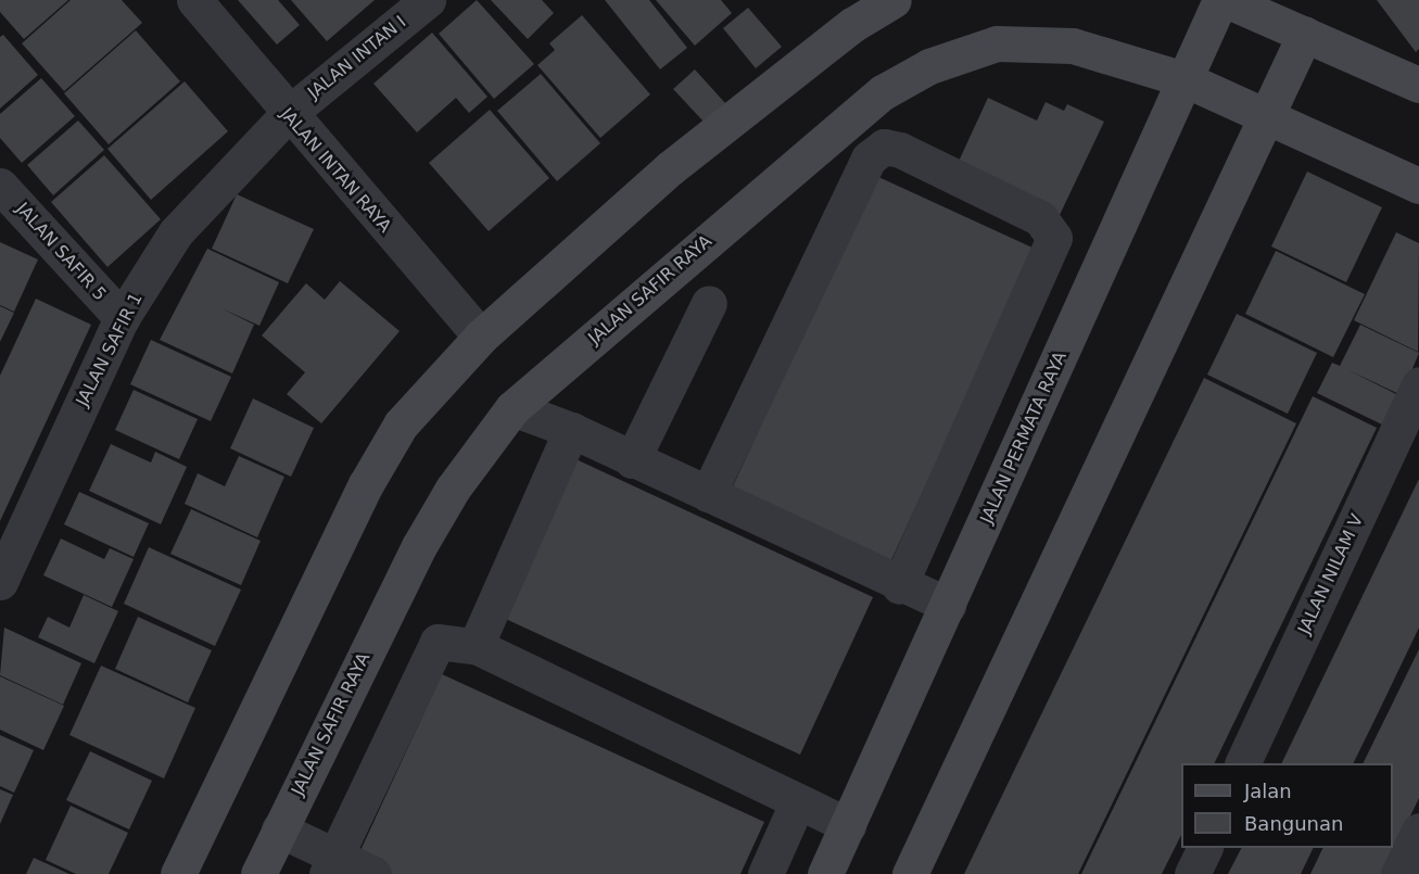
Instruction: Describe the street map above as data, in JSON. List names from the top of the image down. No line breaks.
{"streets":{"street":["JALAN INTAN I","JALAN INTAN RAYA","JALAN SAFIR 5","JALAN SAFIR RAYA","JALAN SAFIR 1","JALAN PERMATA RAYA","JALAN NILAM V"]},"crossings":[["JALAN INTAN I","JALAN INTAN RAYA"],["JALAN INTAN I","JALAN SAFIR 1"],["JALAN INTAN RAYA","JALAN SAFIR 1"],["JALAN SAFIR 5","JALAN SAFIR 1"],["JALAN SAFIR RAYA","JALAN PERMATA RAYA"]],"legend":["Jalan","Bangunan"]}
